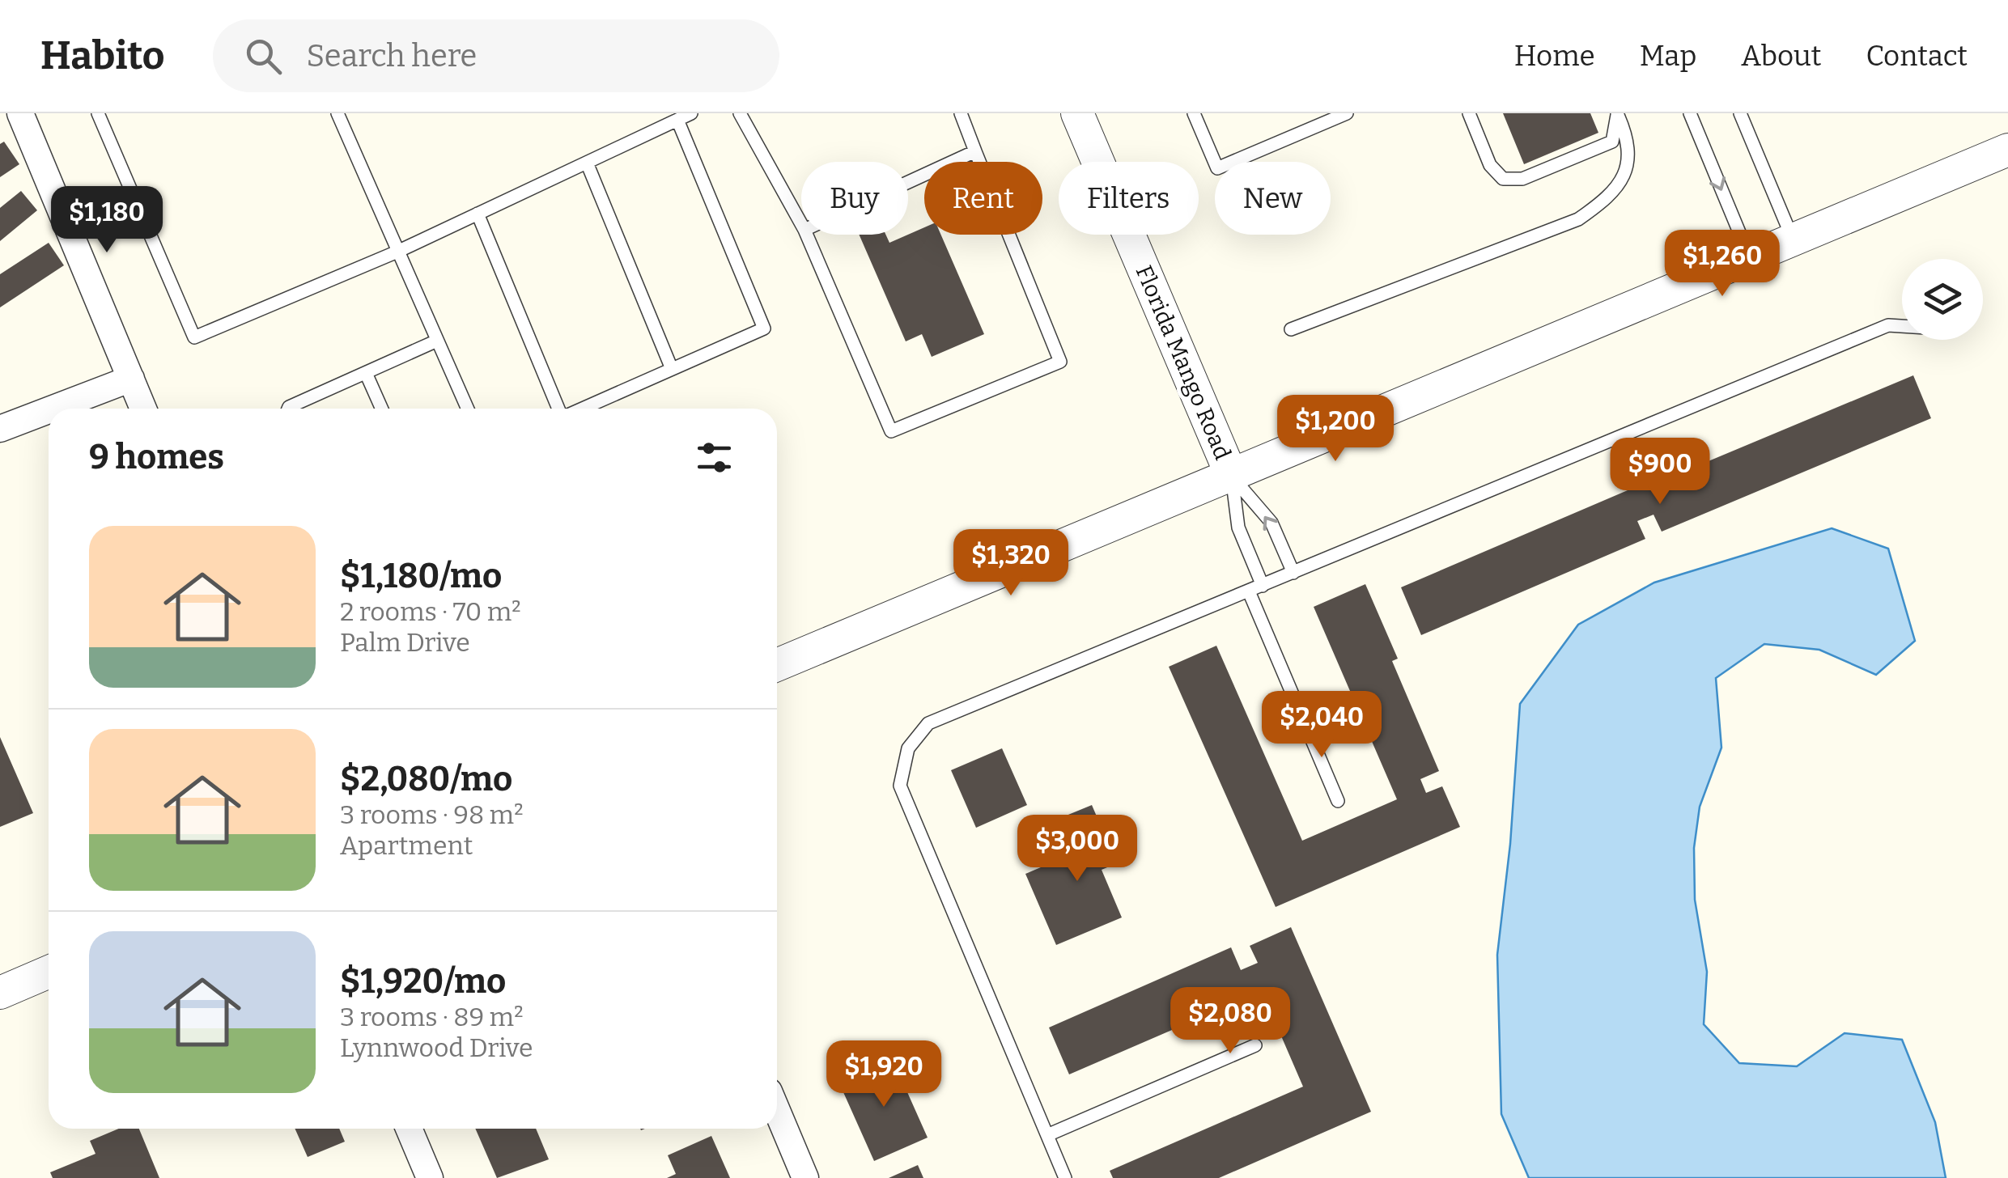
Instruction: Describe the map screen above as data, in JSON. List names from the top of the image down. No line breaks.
{"streets":{"street":["Florida Mango Road"]},"page":{"header":"Habito","search":"Search here","nav":["Home","Map","About","Contact"],"chip":["Buy","Rent","Filters","New"],"price":["$1,180","$1,260","$1,200","$900","$1,320","$2,040","$3,000","$2,080","$1,920"],"heading":"9 homes","list":[{"name":"$1,180/mo","note":"2 rooms · 70 m² · Palm Drive"},{"name":"$2,080/mo","note":"3 rooms · 98 m² · Apartment"},{"name":"$1,920/mo","note":"3 rooms · 89 m² · Lynnwood Drive"}]}}
